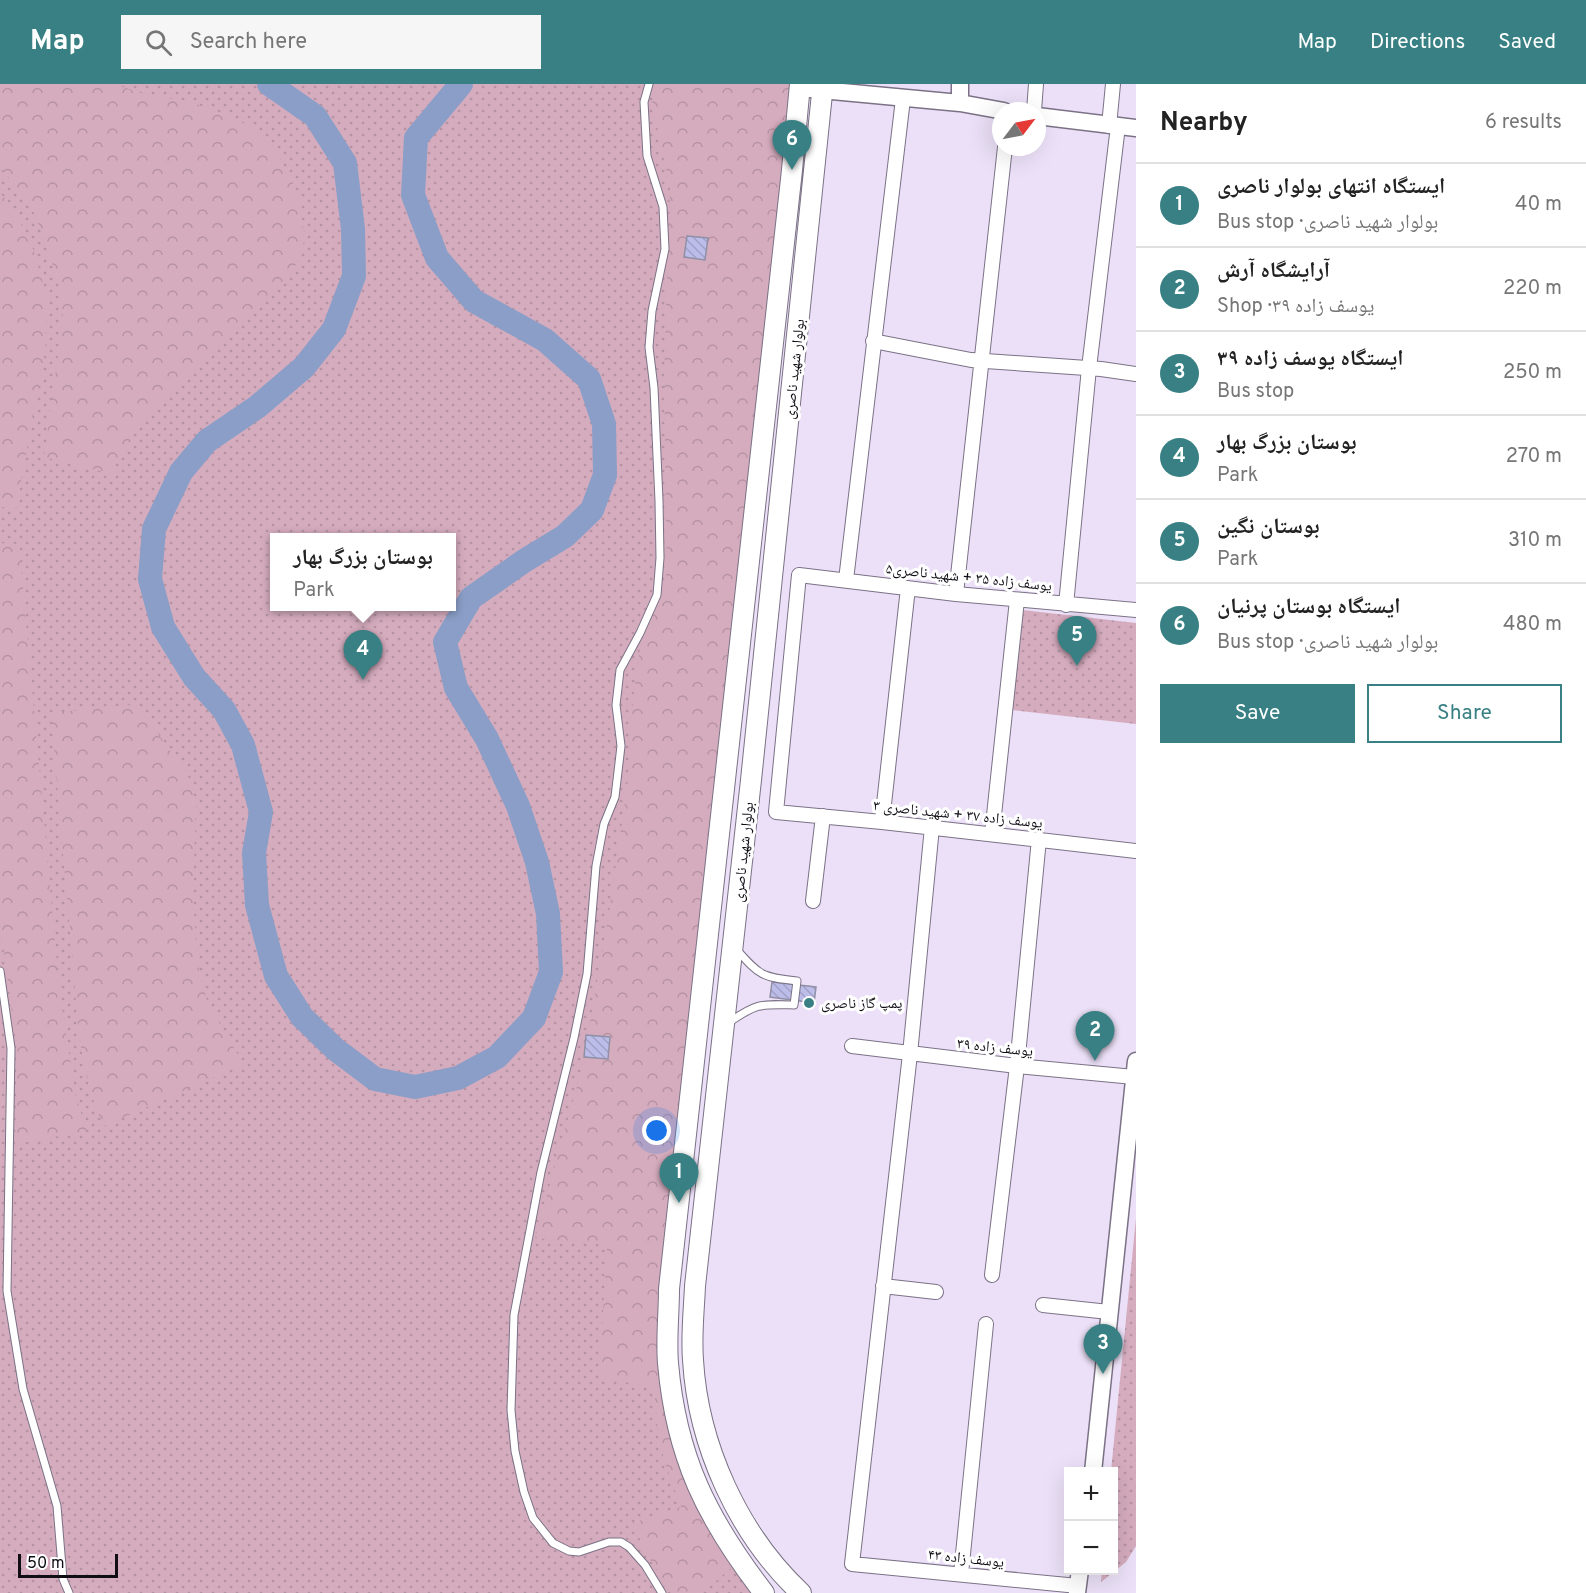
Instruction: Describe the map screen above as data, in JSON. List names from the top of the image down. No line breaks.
{"streets":{"main road":["بولوار شهید ناصری"],"street":["یوسف زاده ۳۵ + شهید ناصری۵","یوسف زاده ۳۷ + شهید ناصری ۳","یوسف زاده ۳۹","یوسف زاده ۴۳"]},"crossings":[["یوسف زاده ۳۵ + شهید ناصری۵","یوسف زاده ۳۷ + شهید ناصری ۳"]],"places":["پمپ گاز ناصری"],"scale_bar":"50 m","north":"top right","page":{"header":"Map","search":"Search here","nav":["Map","Directions","Saved"],"heading":["Nearby","6 results"],"pins":["6","5","4","2","1","3"],"list":[{"mark":"1","name":"ایستگاه انتهای بولوار ناصری","note":"Bus stop · بولوار شهید ناصری","value":"40 m"},{"mark":"2","name":"آرایشگاه آرش","note":"Shop · یوسف زاده ۳۹","value":"220 m"},{"mark":"3","name":"ایستگاه یوسف زاده ۳۹","note":"Bus stop","value":"250 m"},{"mark":"4","name":"بوستان بزرگ بهار","note":"Park","value":"270 m"},{"mark":"5","name":"بوستان نگین","note":"Park","value":"310 m"},{"mark":"6","name":"ایستگاه بوستان پرنیان","note":"Bus stop · بولوار شهید ناصری","value":"480 m"}],"popup":["بوستان بزرگ بهار","Park"],"buttons":["Save","Share"],"map_buttons":["+","−"],"scale":"50 m"}}
